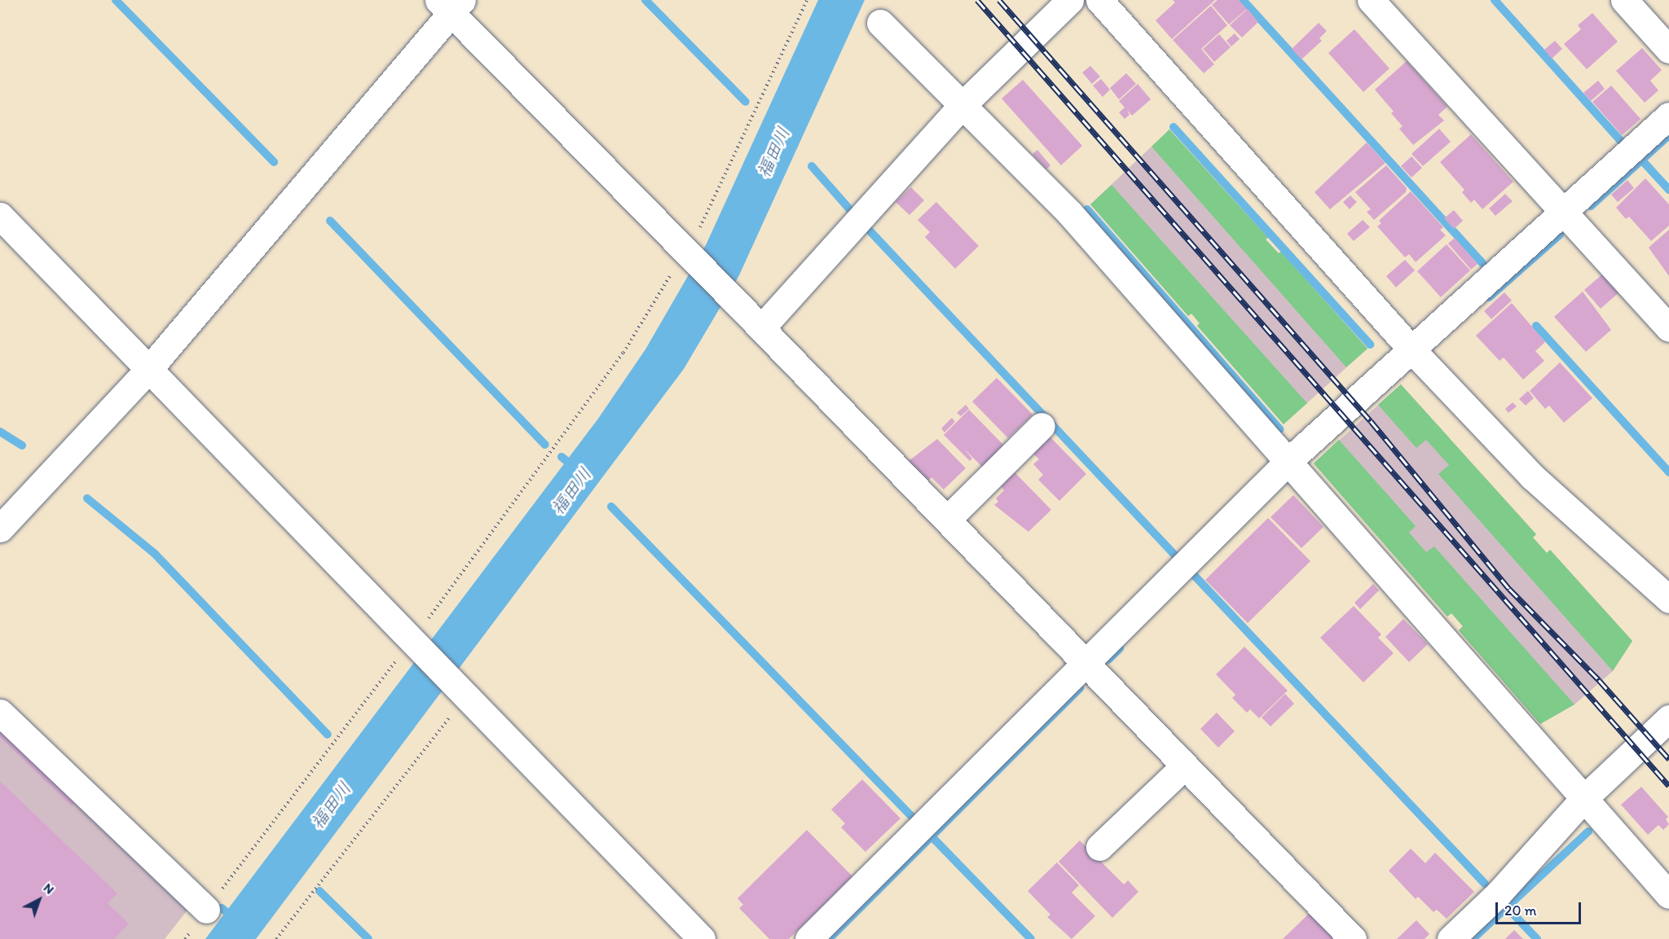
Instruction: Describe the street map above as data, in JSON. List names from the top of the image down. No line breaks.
{"water":["福田川"],"scale_bar":"20 m","north":"top right"}
